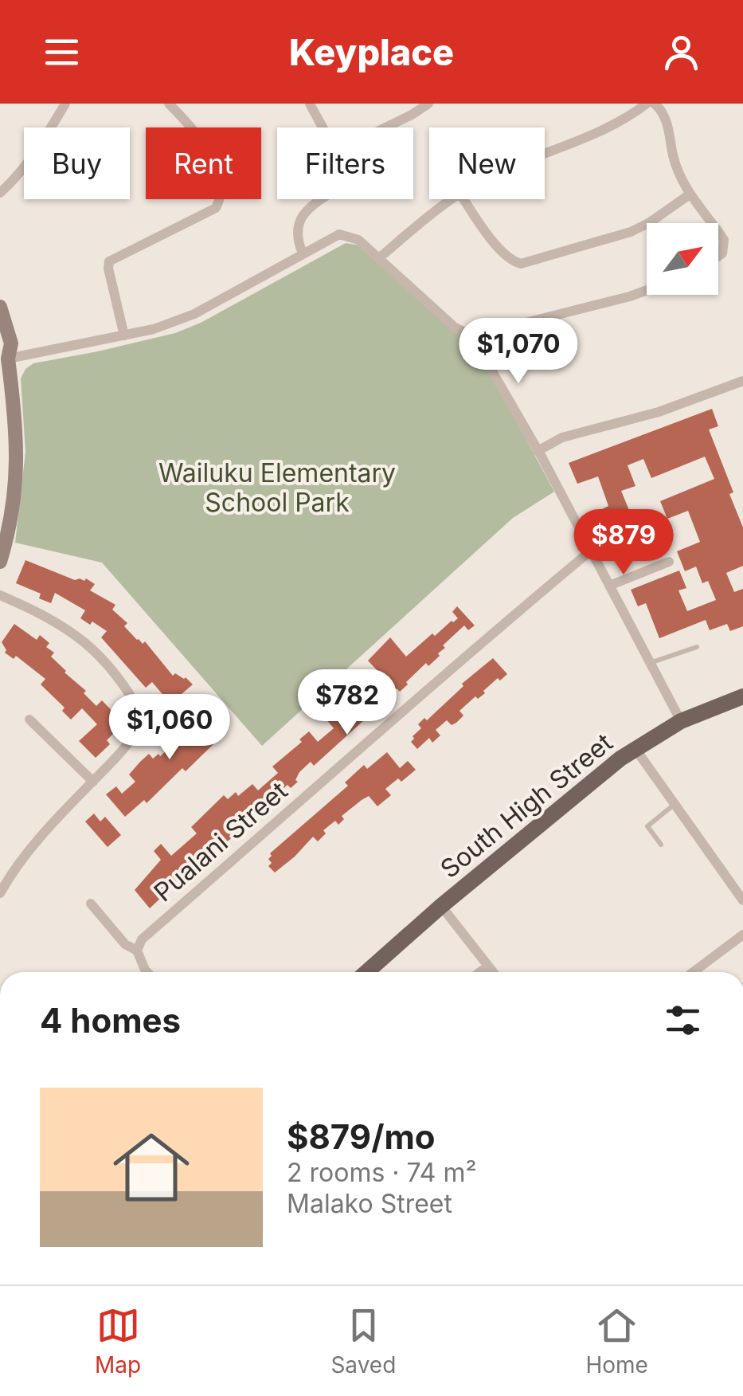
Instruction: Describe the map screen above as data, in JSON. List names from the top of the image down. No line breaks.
{"streets":{"main road":["South High Street"],"street":["Pualani Street"]},"parks":["Wailuku Elementary School Park"],"north":"top right","page":{"header":"Keyplace","chip":["Buy","Rent","Filters","New"],"price":["$1,070","$879","$782","$1,060"],"heading":"4 homes","list":[{"name":"$879/mo","note":"2 rooms · 74 m² · Malako Street"}],"tabs":["Map","Saved","Home"]}}
